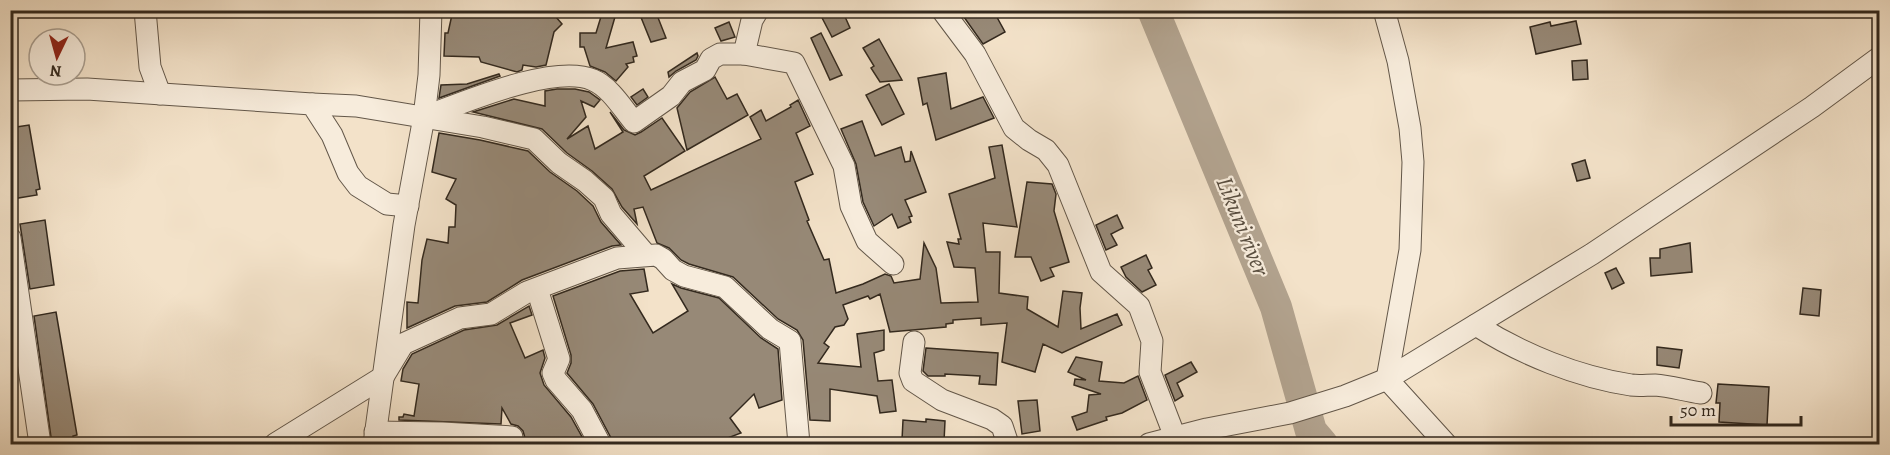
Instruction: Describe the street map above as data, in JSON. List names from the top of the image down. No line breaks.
{"water":["Likuni river"],"scale_bar":"50 m","north":"bottom"}
